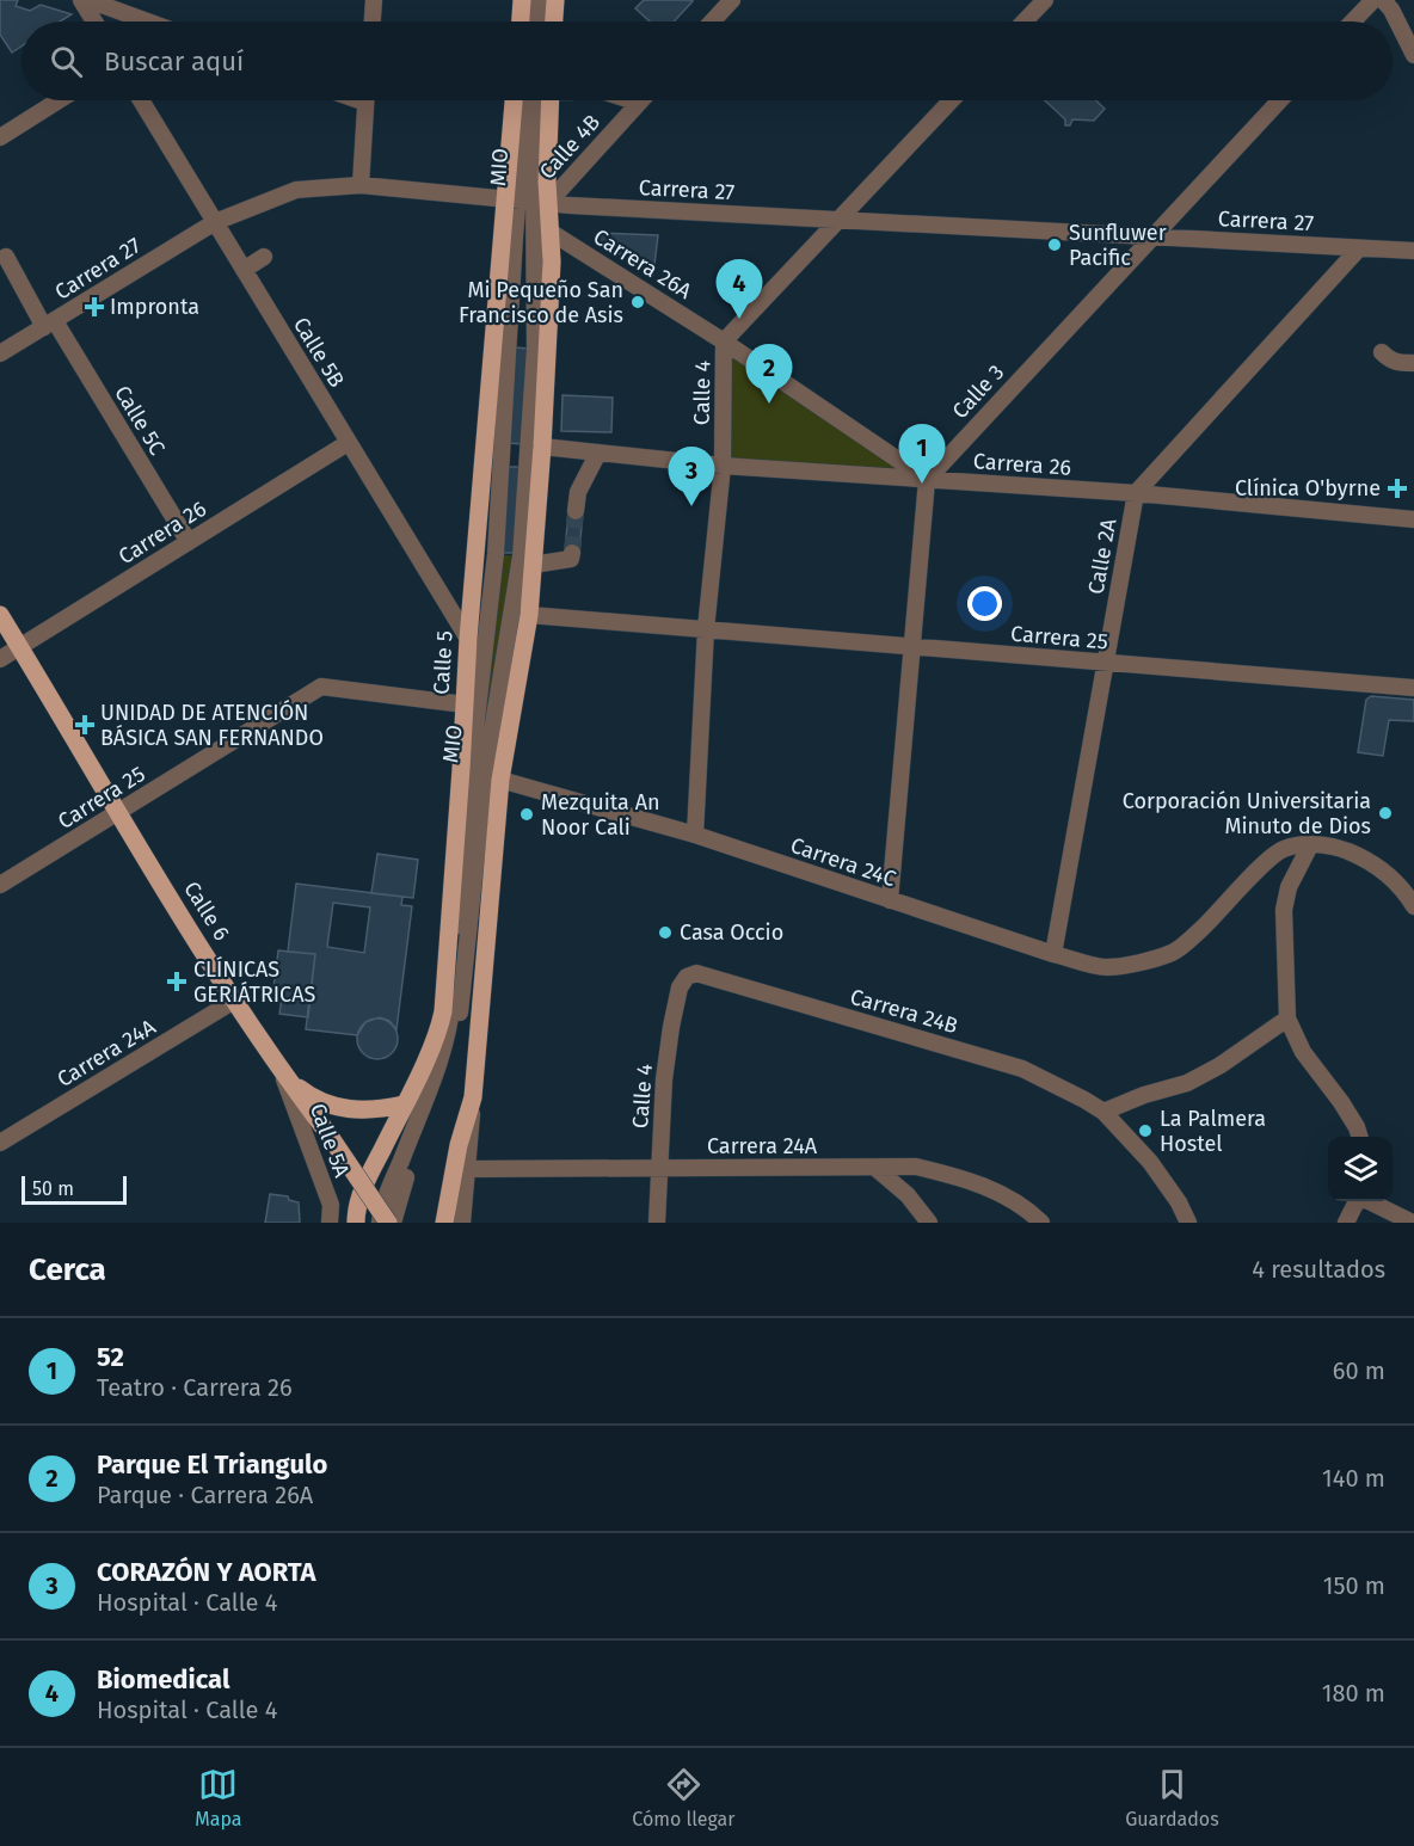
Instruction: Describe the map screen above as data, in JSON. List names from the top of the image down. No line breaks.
{"streets":{"main road":["Calle 5","Calle 6"],"street":["Calle 4B","MIO","Carrera 27","Carrera 26A","Calle 5B","Calle 3","Calle 4","Calle 5C","Carrera 26","Calle 2A","Carrera 25","Carrera 24C","Carrera 24B","Carrera 24A","Calle 5A"]},"crossings":[["Calle 4B","MIO"],["Calle 4B","Carrera 27"],["Calle 4B","Calle 5"],["MIO","Carrera 27"],["MIO","Calle 5"],["MIO","Calle 6"],["Carrera 27","Calle 5B"],["Carrera 27","Calle 3"],["Carrera 27","Calle 4"],["Carrera 27","Calle 5C"],["Carrera 27","Calle 2A"],["Carrera 27","Calle 5"],["Carrera 26A","Calle 3"],["Carrera 26A","Calle 4"],["Carrera 26A","Carrera 26"],["Carrera 26A","Calle 5"],["Calle 5B","Carrera 26"],["Calle 5B","Calle 5"],["Calle 3","Carrera 26"],["Calle 4","Carrera 26"],["Calle 4","Carrera 25"],["Calle 4","Carrera 24C"],["Calle 4","Carrera 24B"],["Calle 4","Carrera 24A"],["Calle 5C","Carrera 26"],["Carrera 26","Calle 2A"],["Carrera 26","Calle 5"],["Carrera 26","Calle 6"],["Calle 2A","Carrera 25"],["Calle 2A","Carrera 24C"],["Carrera 25","Calle 5"],["Carrera 25","Calle 6"],["Calle 5","Carrera 24C"],["Calle 5","Carrera 24A"],["Calle 6","Carrera 24A"],["Calle 6","Calle 5A"]],"places":{"other":["Sunfluwer Pacific","Mi Pequeño San Francisco de Asis","Corporación Universitaria Minuto de Dios","Mezquita An Noor Cali","Casa Occio","La Palmera Hostel"],"health":["Impronta","Clínica O'byrne","UNIDAD DE ATENCIÓN BÁSICA SAN FERNANDO","CLÍNICAS GERIÁTRICAS"]},"scale_bar":"50 m","page":{"search":"Buscar aquí","pins":["4","2","1","3"],"scale":"50 m","heading":["Cerca","4 resultados"],"list":[{"mark":"1","name":"52","note":"Teatro · Carrera 26","value":"60 m"},{"mark":"2","name":"Parque El Triangulo","note":"Parque · Carrera 26A","value":"140 m"},{"mark":"3","name":"CORAZÓN Y AORTA","note":"Hospital · Calle 4","value":"150 m"},{"mark":"4","name":"Biomedical","note":"Hospital · Calle 4","value":"180 m"}],"nav":["Mapa","Cómo llegar","Guardados"]}}
